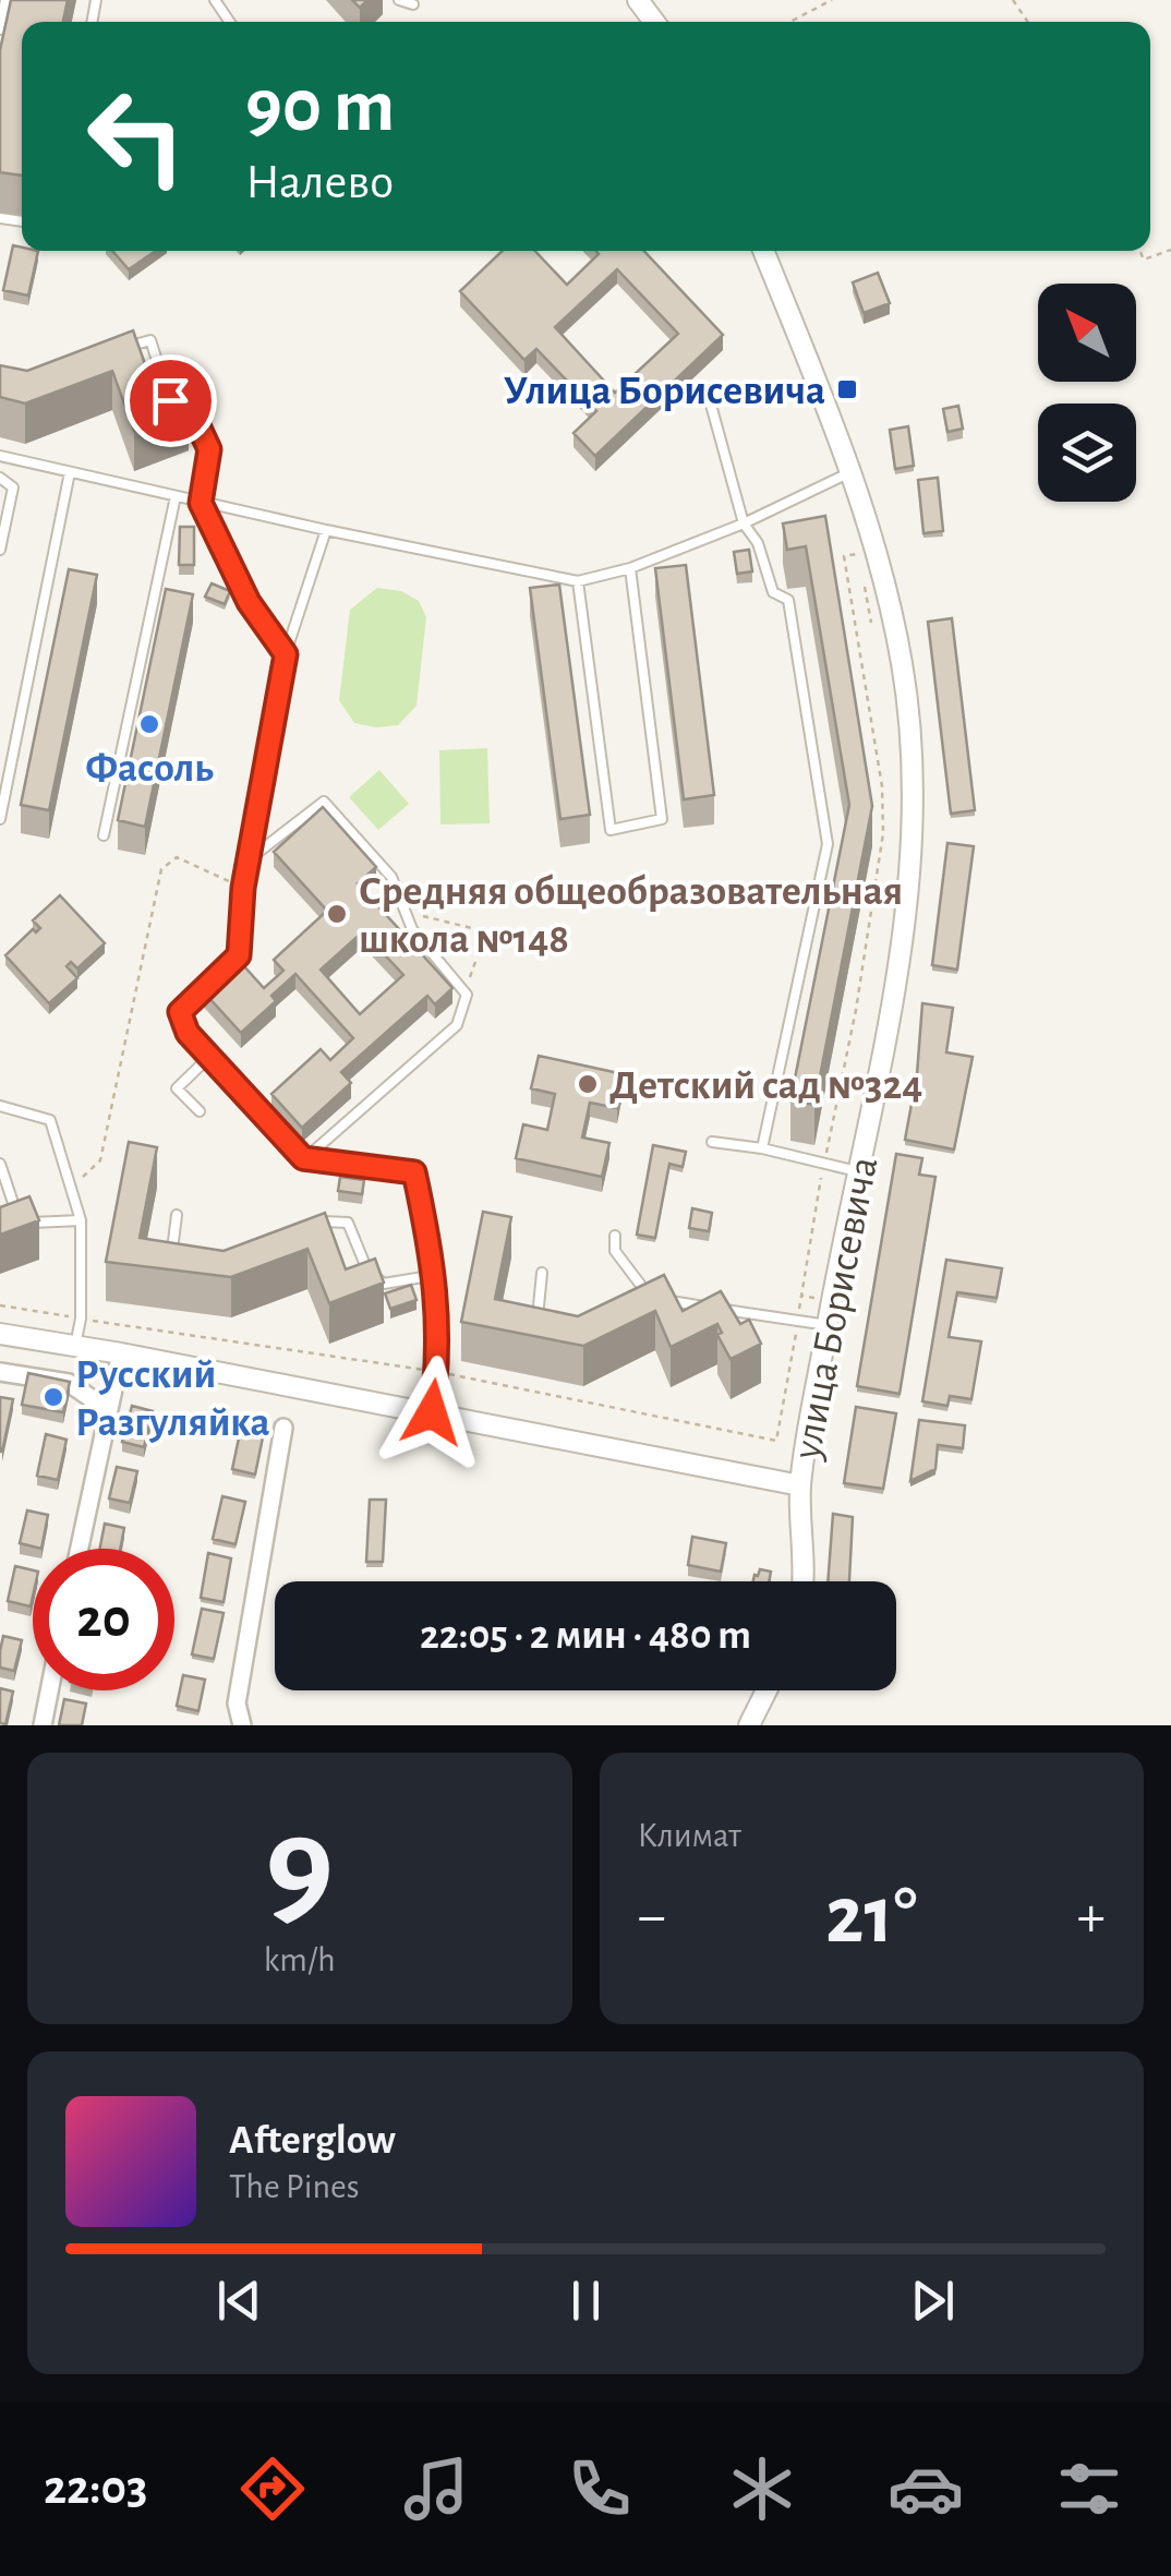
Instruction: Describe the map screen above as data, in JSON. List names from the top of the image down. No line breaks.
{"streets":{"street":["улица Борисевича"]},"places":{"transit":["Улица Борисевича"],"other":["Фасоль","Средняя общеобразовательная школа №148","Детский сад №324","Русский Разгуляйка"]},"north":"top left","page":{"turn":["90 m","Налево"],"limit":"20","trip":"22:05 · 2 мин · 480 m","tile":[["9","km/h"],"Климат"],"heat":["−","21°","+"],"song":["Afterglow","The Pines"],"tabs":"22:03"}}
